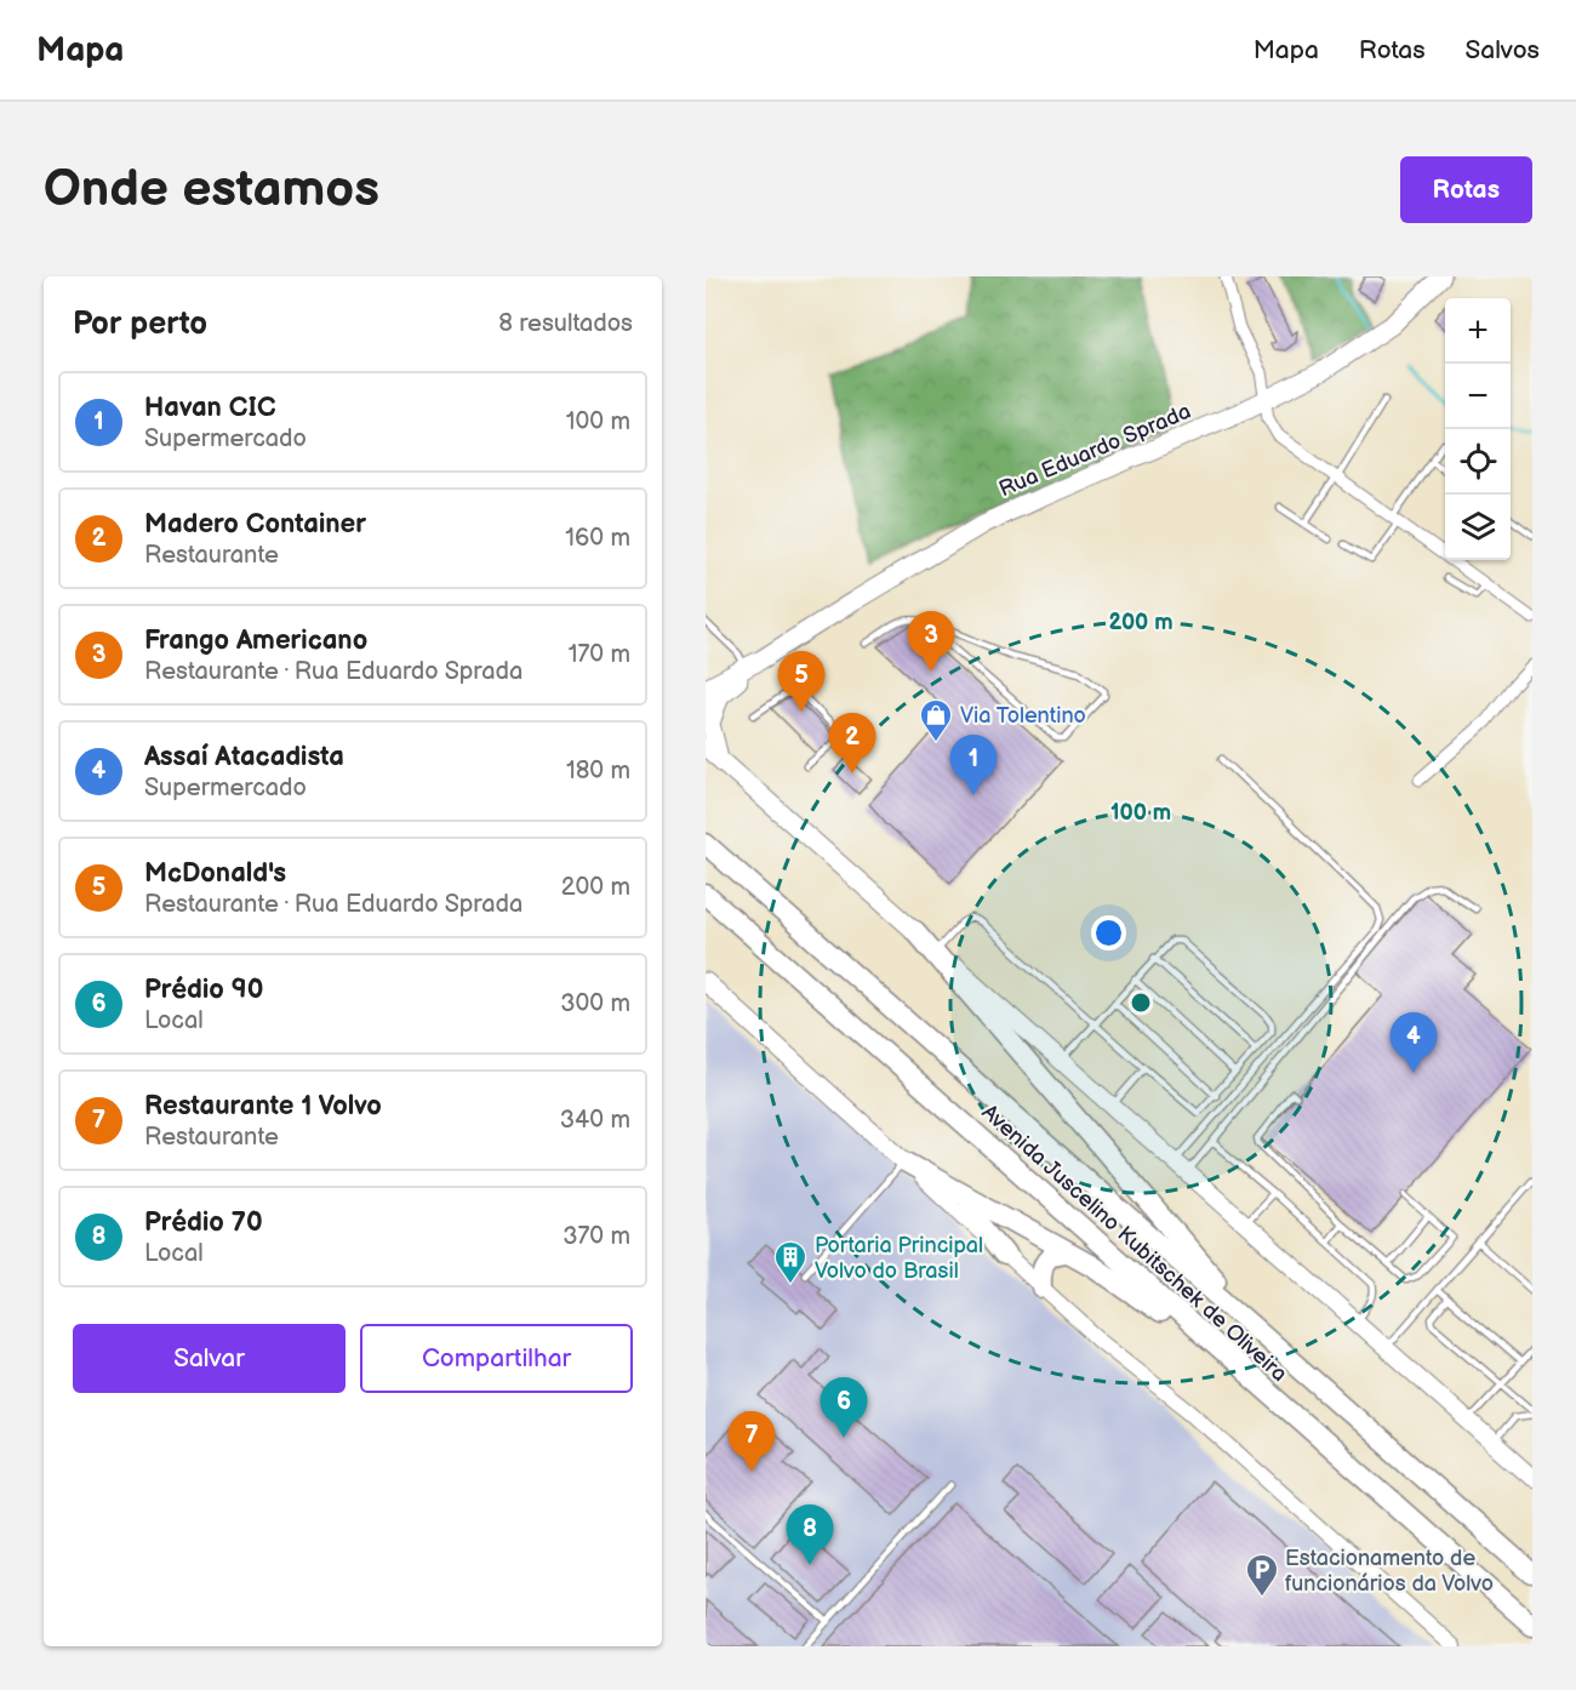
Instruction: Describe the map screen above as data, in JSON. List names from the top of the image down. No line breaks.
{"streets":{"highway":["Avenida Juscelino Kubitschek de Oliveira"],"main road":["Rua Eduardo Sprada"]},"places":{"shop":["Via Tolentino"],"building":["Portaria Principal Volvo do Brasil"],"parking":["Estacionamento de funcionários da Volvo"]},"page":{"header":"Mapa","nav":["Mapa","Rotas","Salvos"],"buttons":["Rotas",["Salvar","Compartilhar"]],"title":"Onde estamos","heading":["Por perto","8 resultados"],"map_buttons":["+","−"],"list":[{"mark":"1","name":"Havan CIC","note":"Supermercado","value":"100 m"},{"mark":"2","name":"Madero Container","note":"Restaurante","value":"160 m"},{"mark":"3","name":"Frango Americano","note":"Restaurante · Rua Eduardo Sprada","value":"170 m"},{"mark":"4","name":"Assaí Atacadista","note":"Supermercado","value":"180 m"},{"mark":"5","name":"McDonald's","note":"Restaurante · Rua Eduardo Sprada","value":"200 m"},{"mark":"6","name":"Prédio 90","note":"Local","value":"300 m"},{"mark":"7","name":"Restaurante 1 Volvo","note":"Restaurante","value":"340 m"},{"mark":"8","name":"Prédio 70","note":"Local","value":"370 m"}],"pins":["3","5","2","1","4","6","7","8"]},"rings":["200 m","100 m"]}
